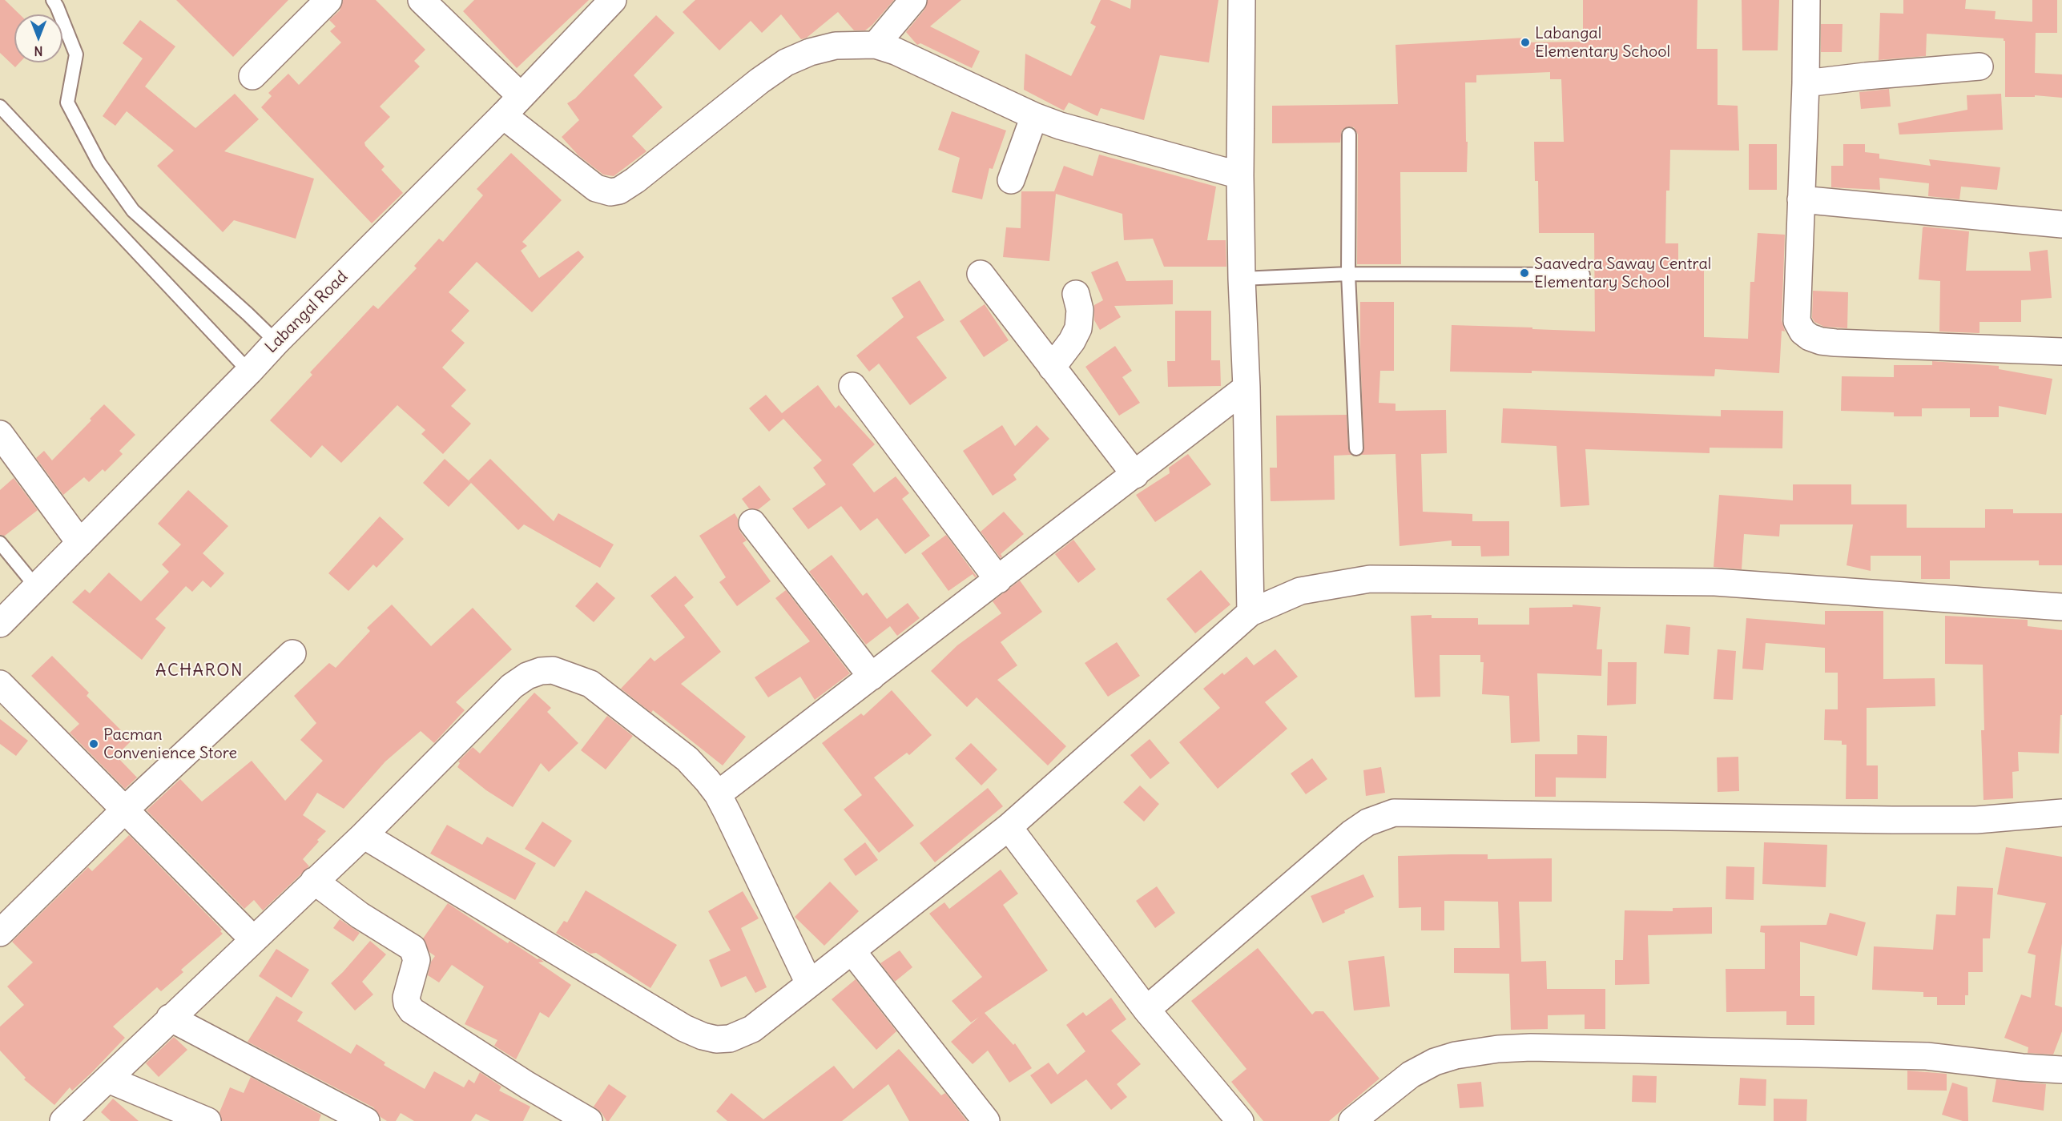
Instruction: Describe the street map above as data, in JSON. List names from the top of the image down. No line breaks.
{"streets":{"street":["Labangal Road"]},"districts":["ACHARON"],"places":["Labangal Elementary School","Saavedra Saway Central Elementary School","Pacman Convenience Store"],"north":"bottom"}
